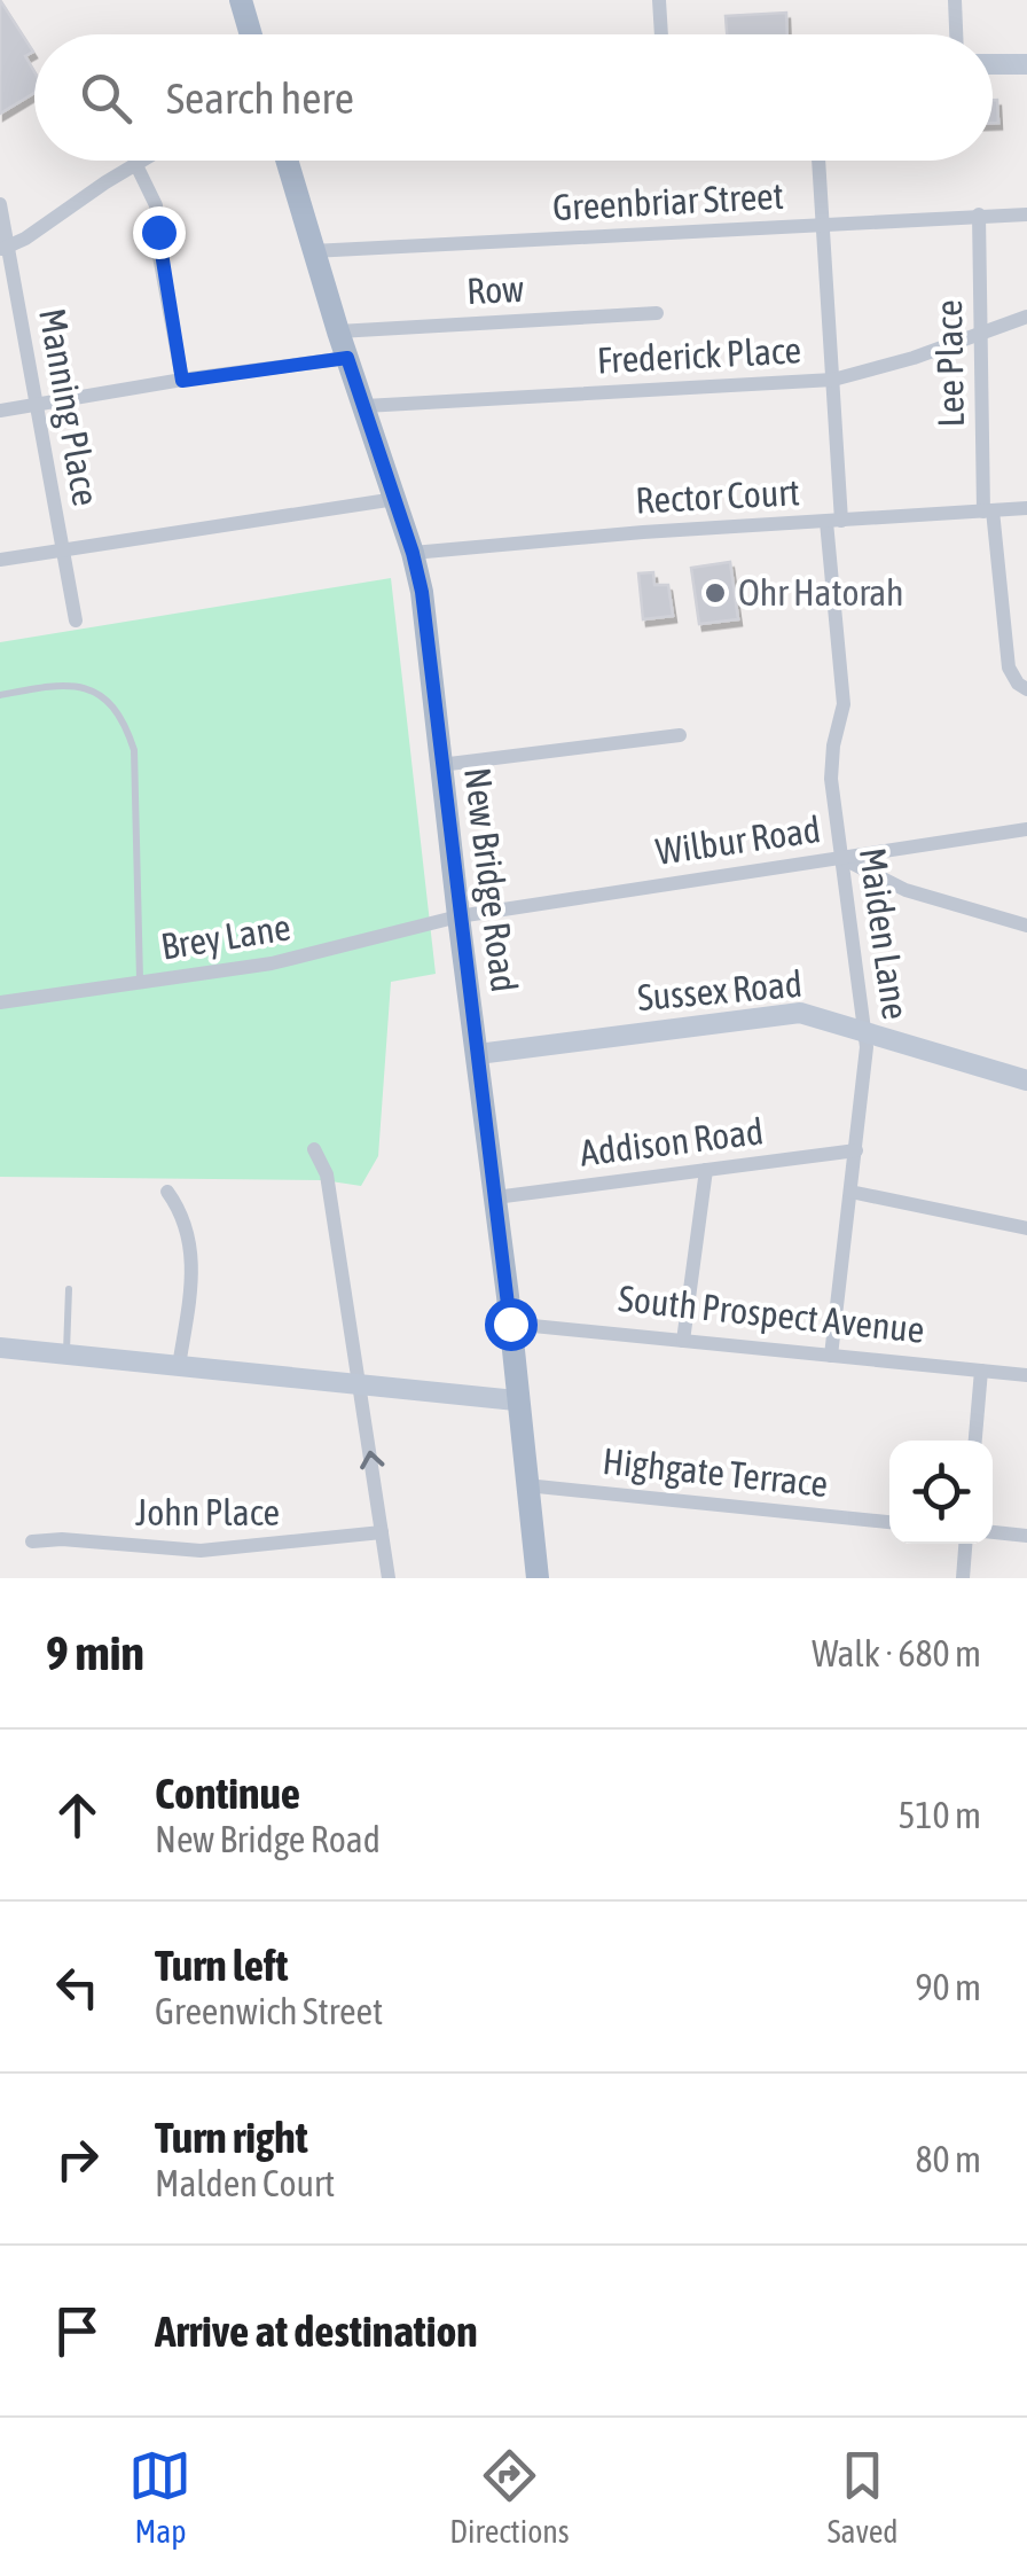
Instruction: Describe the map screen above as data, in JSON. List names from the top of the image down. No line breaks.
{"streets":{"main road":["New Bridge Road"],"street":["Greenbriar Street","Row","Frederick Place","Lee Place","Manning Place","Rector Court","Wilbur Road","Maiden Lane","Brey Lane","Sussex Road","Addison Road","South Prospect Avenue","Highgate Terrace","John Place"]},"crossings":[["Greenbriar Street","Lee Place"],["Greenbriar Street","New Bridge Road"],["Greenbriar Street","Maiden Lane"],["Row","New Bridge Road"],["Frederick Place","Lee Place"],["Frederick Place","New Bridge Road"],["Frederick Place","Maiden Lane"],["Lee Place","Rector Court"],["Rector Court","New Bridge Road"],["Rector Court","Maiden Lane"],["Wilbur Road","New Bridge Road"],["Wilbur Road","Maiden Lane"],["Wilbur Road","Brey Lane"],["New Bridge Road","Brey Lane"],["New Bridge Road","Sussex Road"],["New Bridge Road","Addison Road"],["New Bridge Road","South Prospect Avenue"],["New Bridge Road","Highgate Terrace"],["Maiden Lane","Sussex Road"],["Maiden Lane","Addison Road"],["Maiden Lane","South Prospect Avenue"]],"places":["Ohr Hatorah"],"page":{"search":"Search here","heading":["9 min","Walk · 680 m"],"list":[["Continue","New Bridge Road","510 m"],["Turn left","Greenwich Street","90 m"],["Turn right","Malden Court","80 m"],"Arrive at destination"],"nav":["Map","Directions","Saved"]}}
